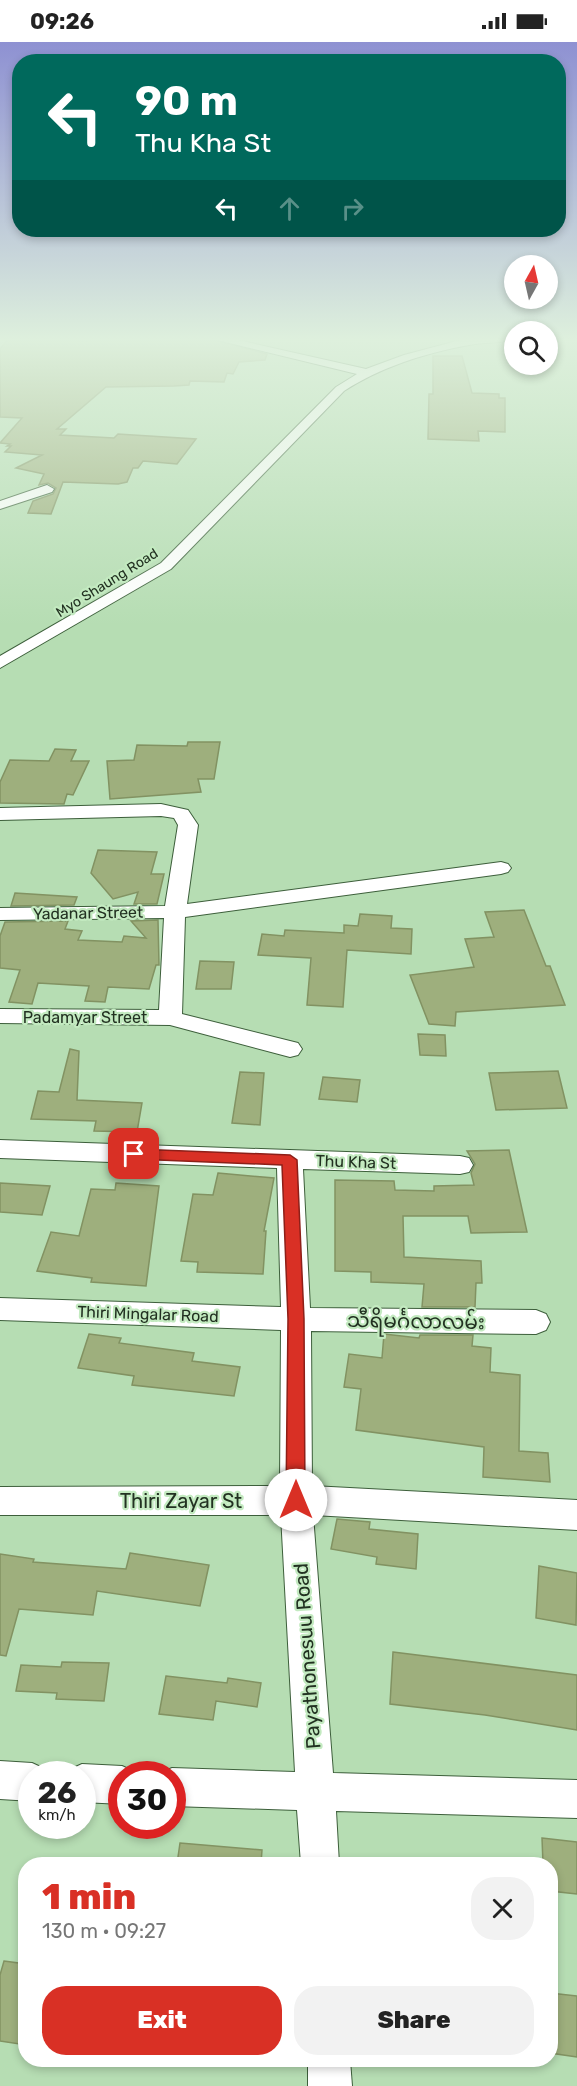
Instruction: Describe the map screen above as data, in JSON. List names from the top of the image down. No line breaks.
{"streets":{"street":["Myo Shaung Road","Yadanar Street","Padamyar Street","Thu Kha St","Thiri Mingalar Road","သီရိမင်္ဂလာလမ်း","Thiri Zayar St","Payathonesuu Road"]},"crossings":[["Thu Kha St","Payathonesuu Road"],["Thiri Mingalar Road","သီရိမင်္ဂလာလမ်း"],["Thiri Mingalar Road","Payathonesuu Road"],["သီရိမင်္ဂလာလမ်း","Payathonesuu Road"],["Thiri Zayar St","Payathonesuu Road"]],"north":"top","page":{"status":"09:26","turn":["90 m","Thu Kha St"],"speed":"26 km/h","limit":"30","heading":["1 min","130 m · 09:27"],"buttons":["Exit","Share"]}}
